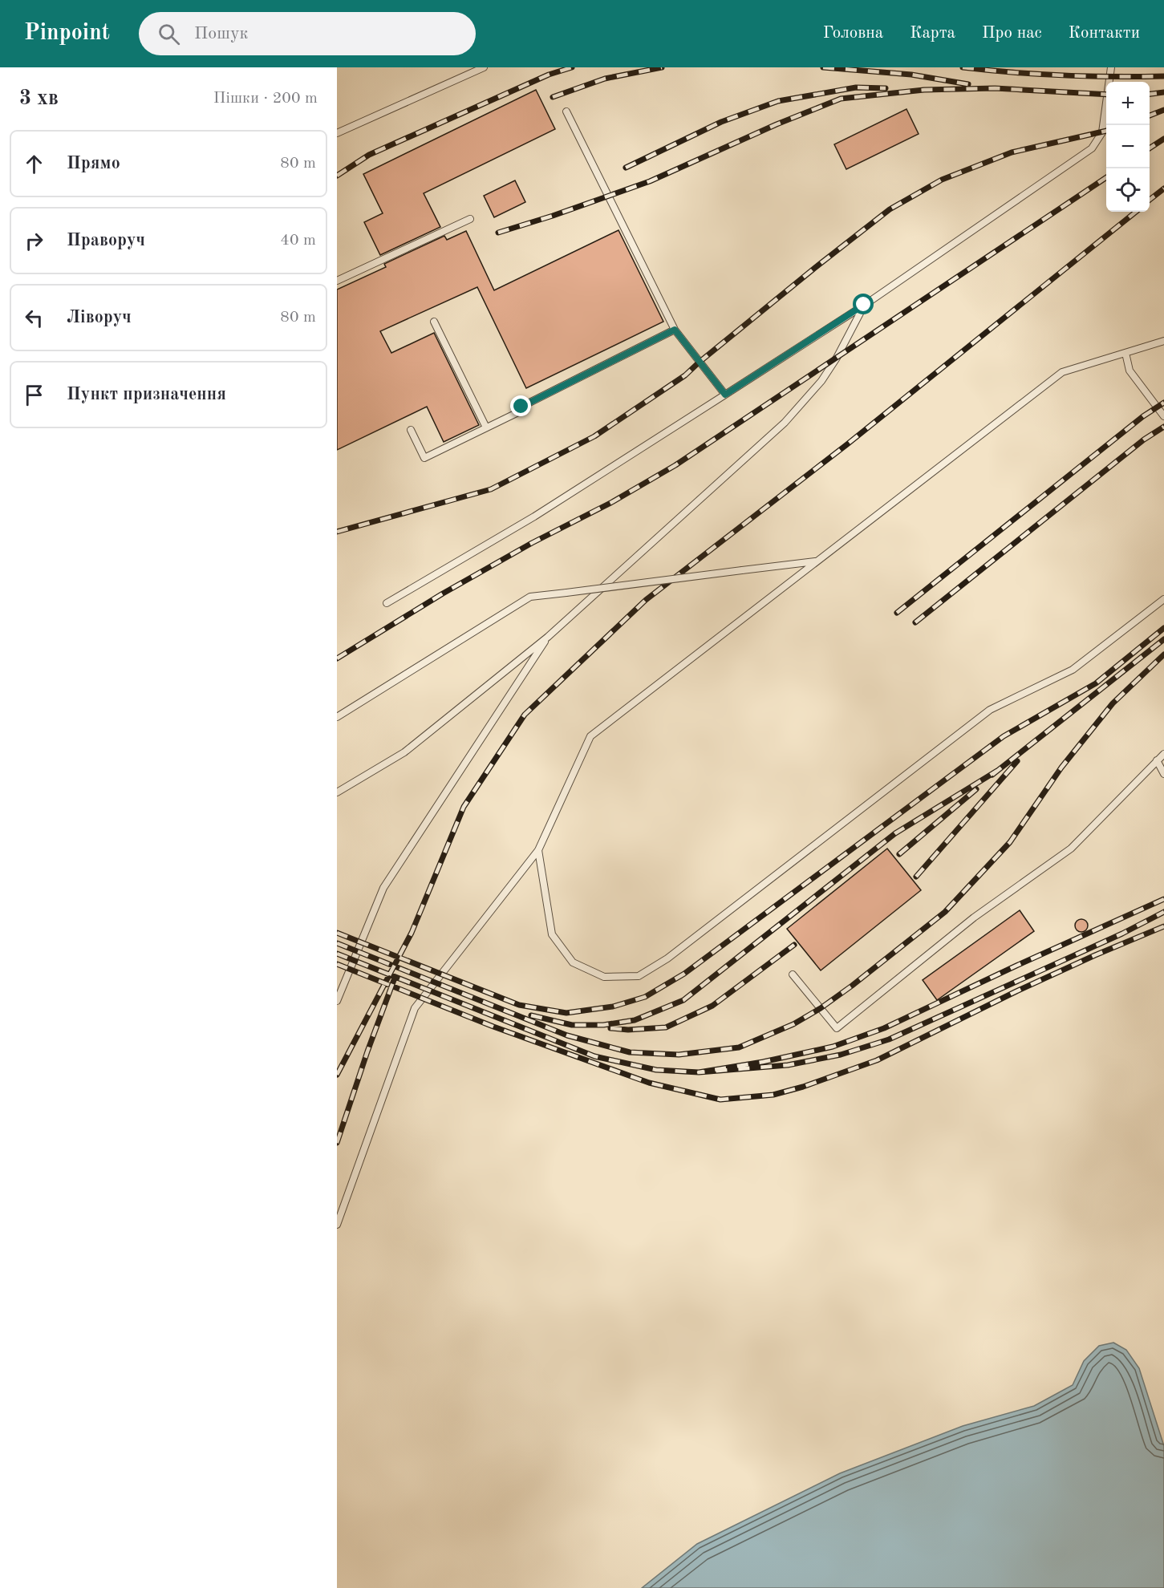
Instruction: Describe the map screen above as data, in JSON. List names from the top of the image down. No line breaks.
{"page":{"header":"Pinpoint","search":"Пошук","nav":["Головна","Карта","Про нас","Контакти"],"heading":["3 хв","Пішки · 200 m"],"map_buttons":["+","−"],"list":[["Прямо","80 m"],["Праворуч","40 m"],["Ліворуч","80 m"],"Пункт призначення"]}}
